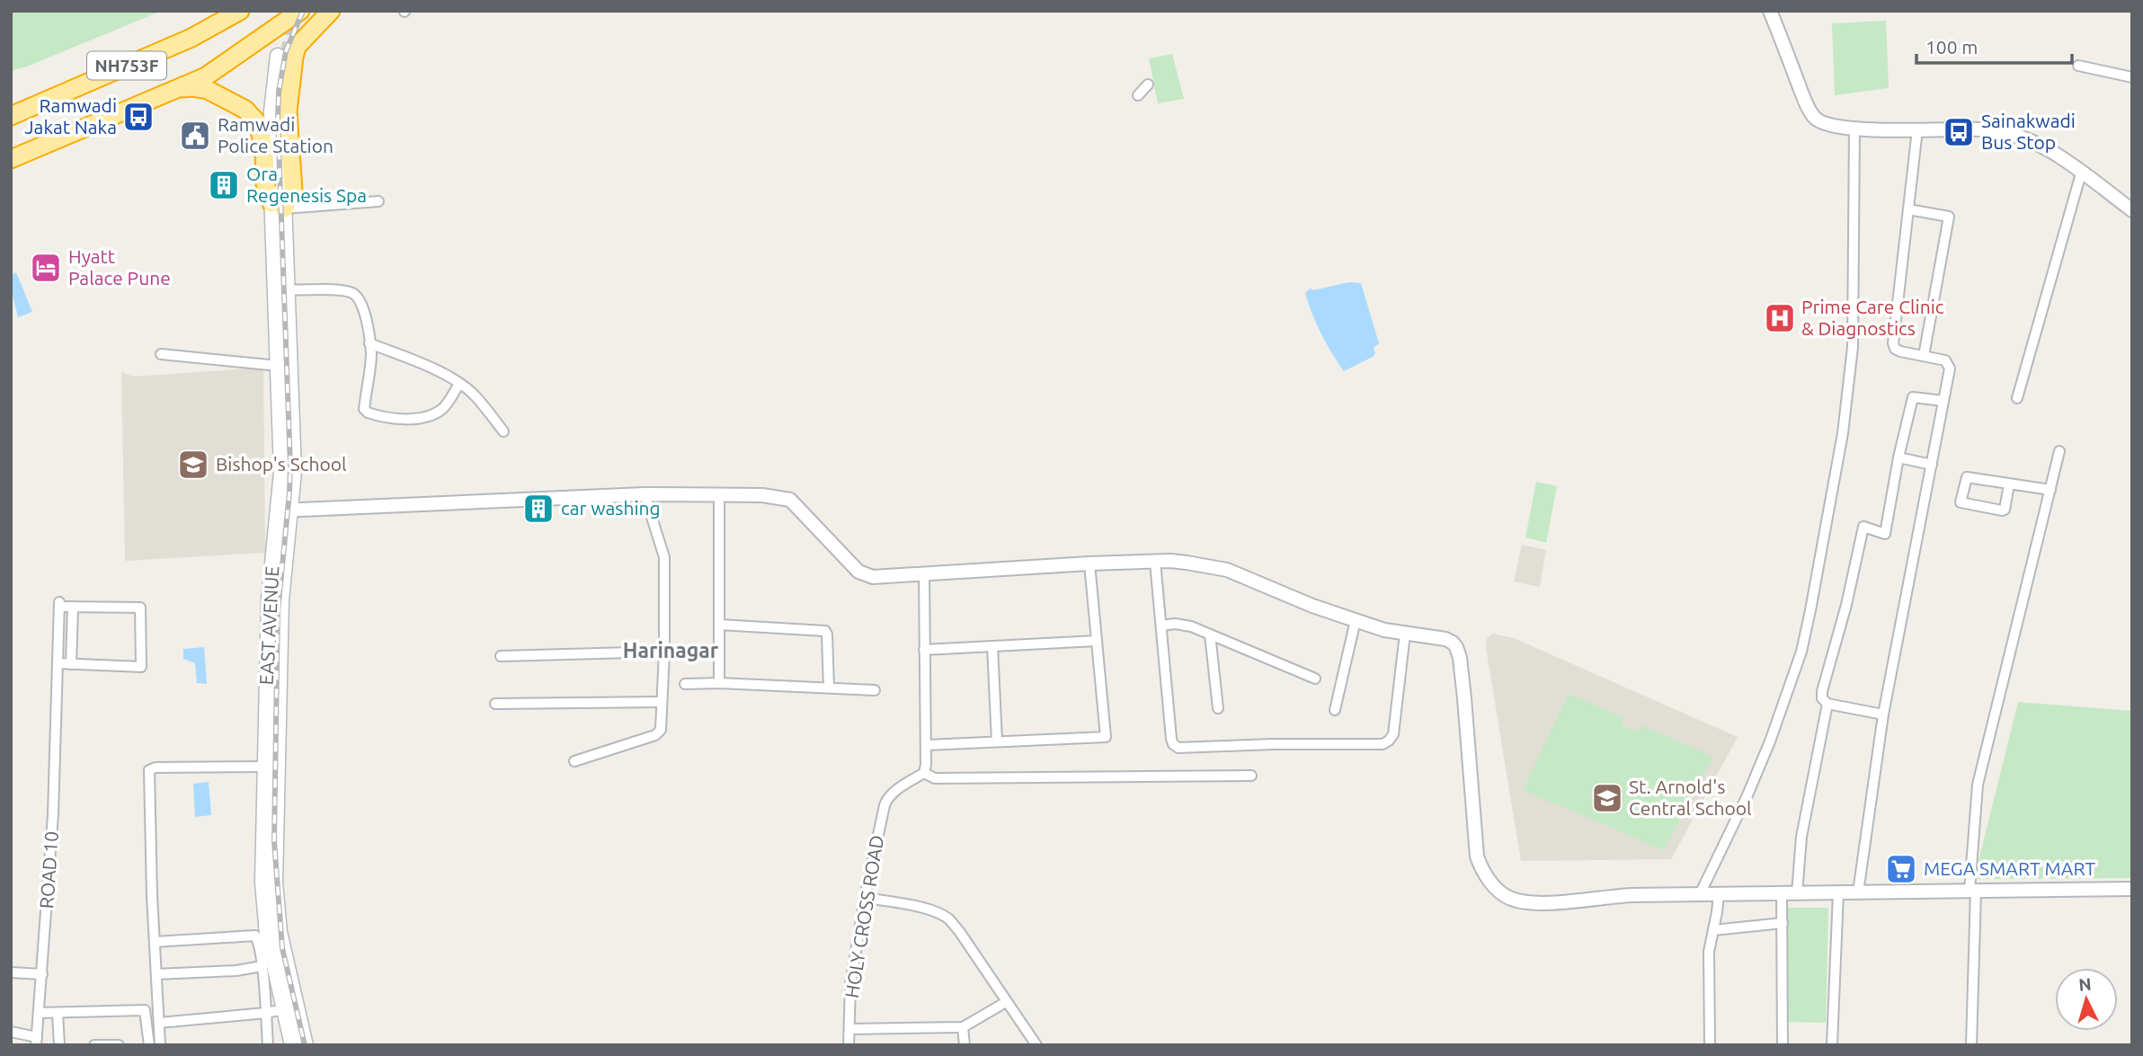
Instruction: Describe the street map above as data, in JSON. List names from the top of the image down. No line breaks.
{"streets":{"highway":["NH753F"],"main road":["EAST AVENUE"],"street":["ROAD 10","HOLY CROSS ROAD"]},"districts":["Harinagar"],"places":{"bus stop":["Ramwadi Jakat Naka","Sainakwadi Bus Stop"],"public building":["Ramwadi Police Station"],"building":["Ora Regenesis Spa","car washing"],"hotel":["Hyatt Palace Pune"],"hospital":["Prime Care Clinic & Diagnostics"],"school or university":["Bishop's School","St. Arnold's Central School"],"supermarket":["MEGA SMART MART"]},"scale_bar":"100 m","north":"top"}
